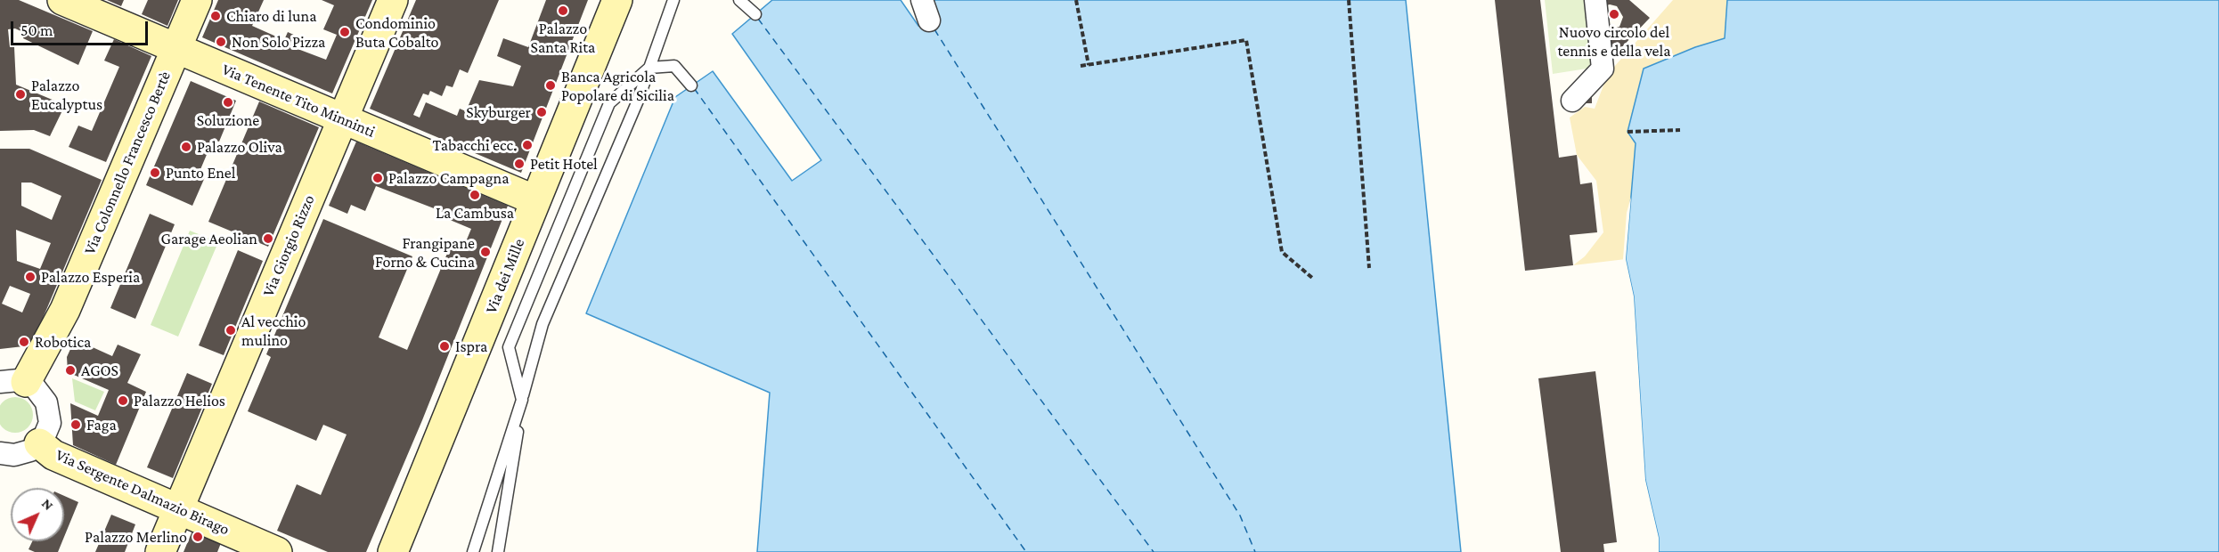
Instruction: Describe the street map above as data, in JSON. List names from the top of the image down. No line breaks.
{"streets":{"street":["Via Tenente Tito Minninti","Via Colonnello Francesco Bertè","Via Giorgio Rizzo","Via dei Mille","Via Sergente Dalmazio Birago"]},"crossings":[["Via Tenente Tito Minninti","Via Colonnello Francesco Bertè"],["Via Tenente Tito Minninti","Via Giorgio Rizzo"],["Via Tenente Tito Minninti","Via dei Mille"],["Via Giorgio Rizzo","Via Sergente Dalmazio Birago"]],"places":["Palazzo Santa Rita","Nuovo circolo del tennis e della vela","Chiaro di luna","Condominio Buta Cobalto","Non Solo Pizza","Banca Agricola Popolare di Sicilia","Palazzo Eucalyptus","Soluzione","Skyburger","Tabacchi ecc.","Palazzo Oliva","Petit Hotel","Punto Enel","Palazzo Campagna","La Cambusa","Garage Aeolian","Frangipane Forno & Cucina","Palazzo Esperia","Al vecchio mulino","Robotica","Ispra","AGOS","Palazzo Helios","Faga","Palazzo Merlino"],"scale_bar":"50 m","north":"top right"}
